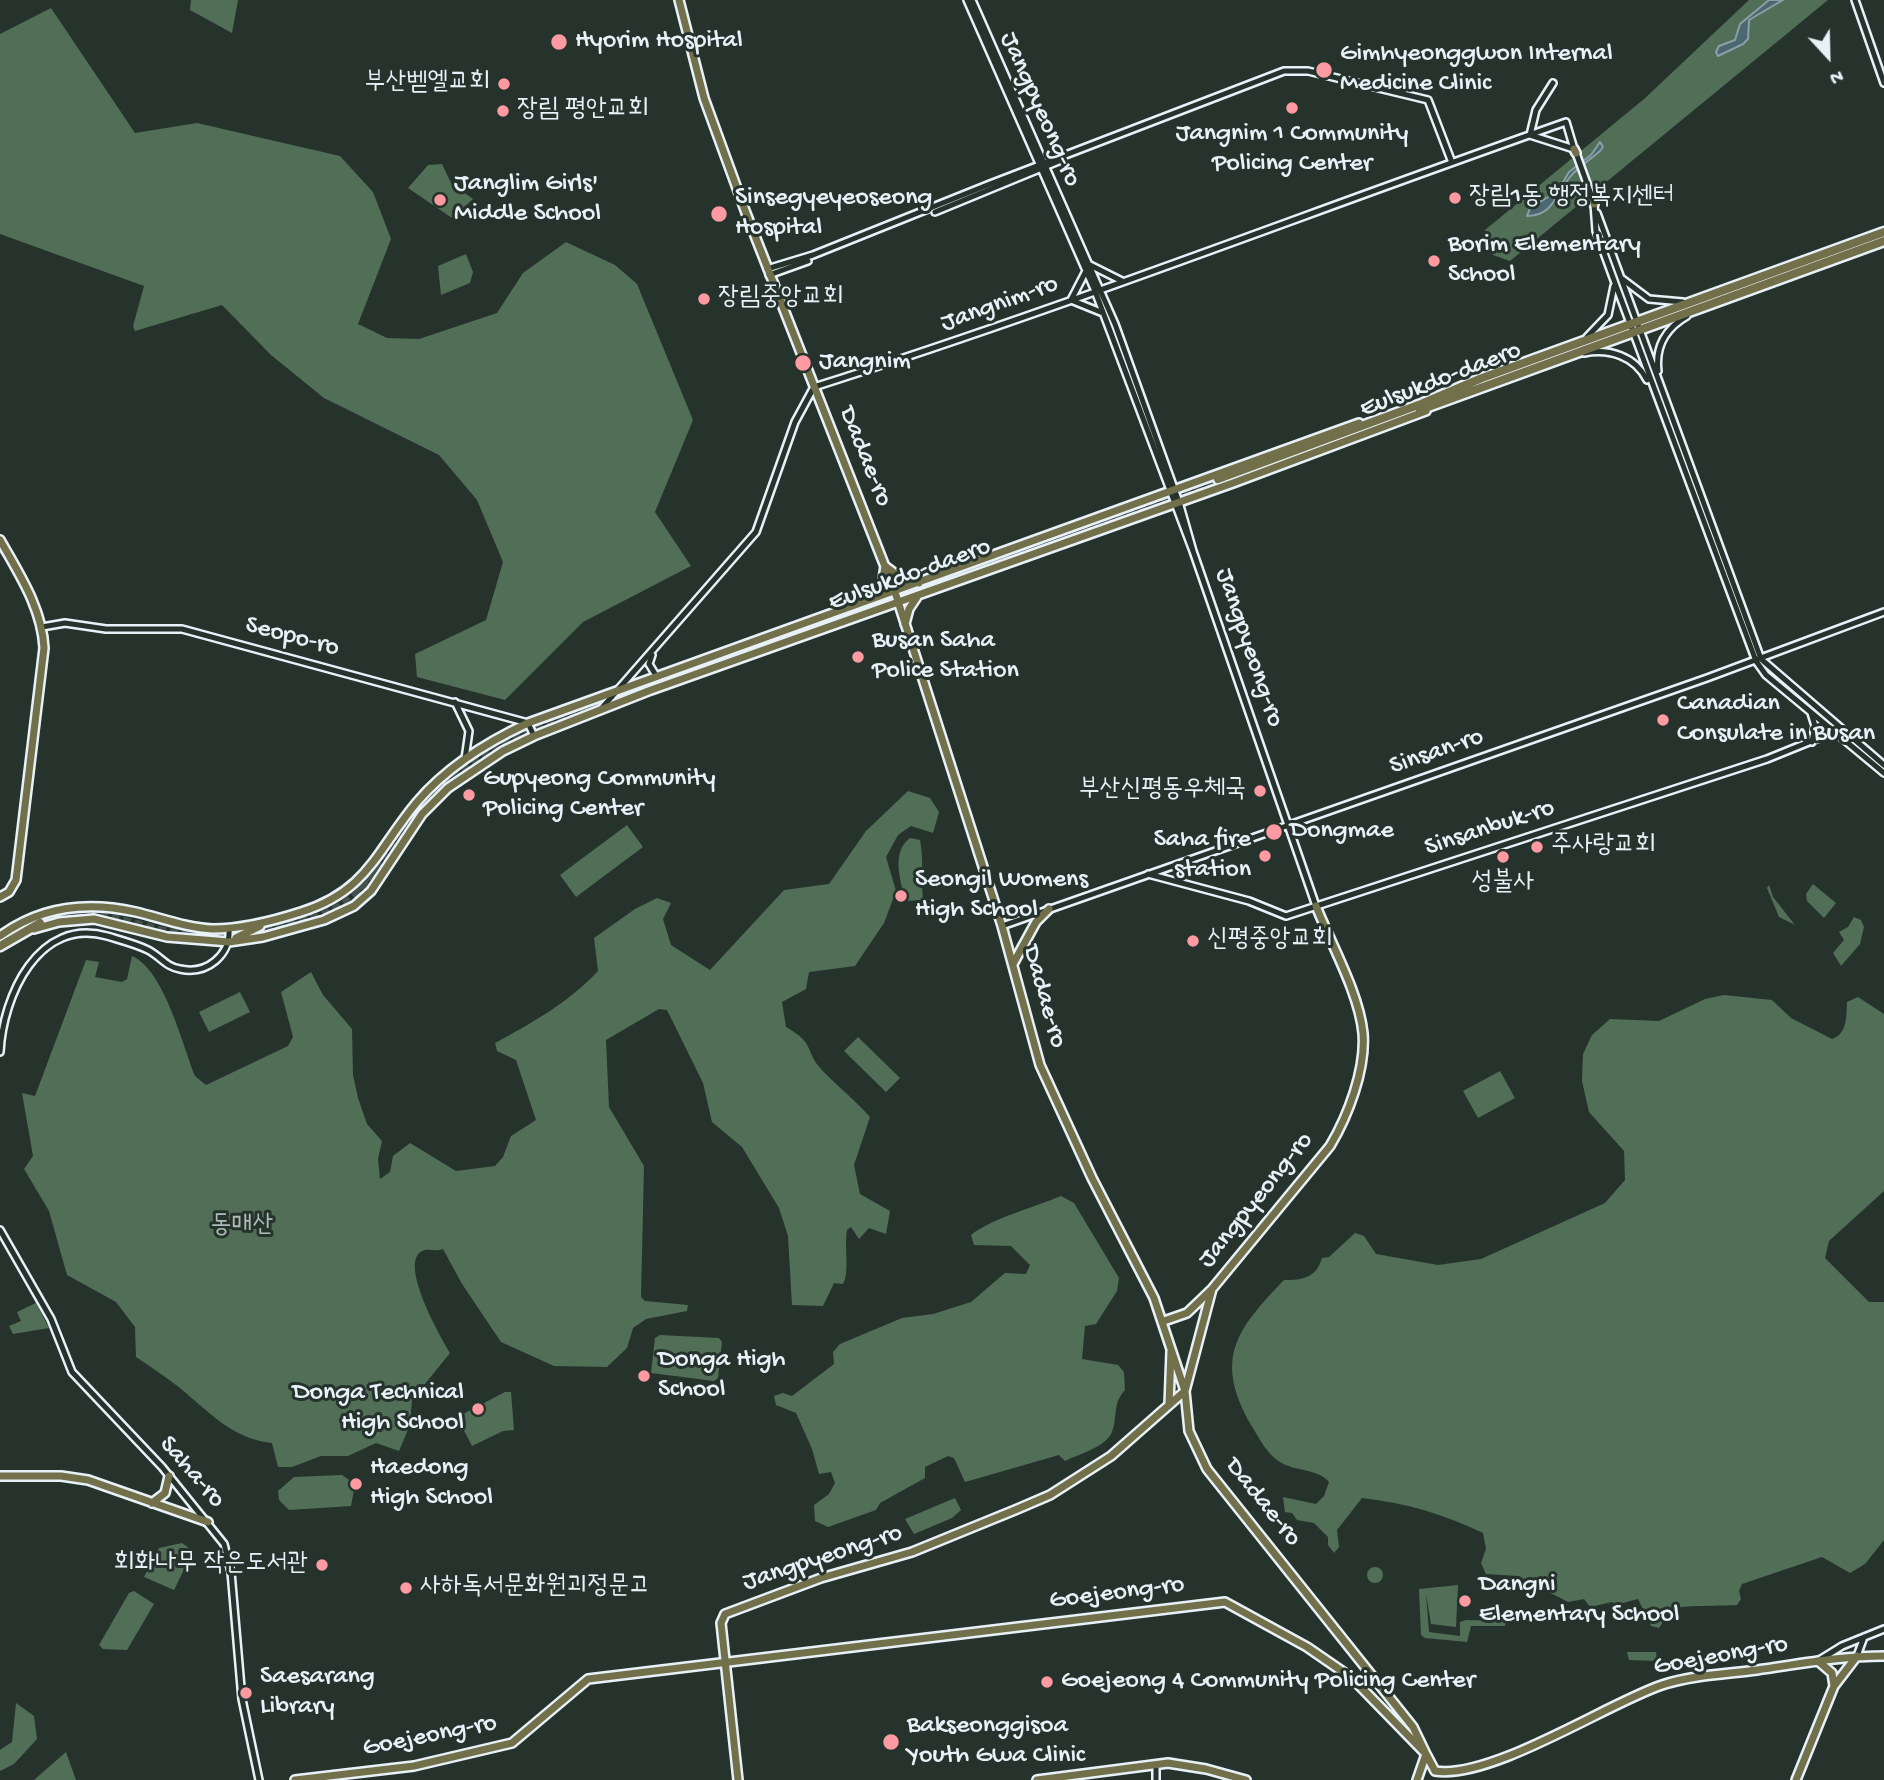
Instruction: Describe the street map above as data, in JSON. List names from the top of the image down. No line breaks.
{"streets":{"highway":["Eulsukdo-daero"],"main road":["Jangpyeong-ro","Dadae-ro","Goejeong-ro"],"street":["Jangnim-ro","Seopo-ro","Sinsan-ro","Sinsanbuk-ro","Saha-ro"]},"crossings":[["Jangpyeong-ro","Jangnim-ro"],["Jangpyeong-ro","Eulsukdo-daero"],["Jangpyeong-ro","Dadae-ro"],["Jangpyeong-ro","Sinsan-ro"],["Jangpyeong-ro","Sinsanbuk-ro"],["Jangpyeong-ro","Goejeong-ro"],["Jangnim-ro","Dadae-ro"],["Eulsukdo-daero","Dadae-ro"],["Eulsukdo-daero","Seopo-ro"],["Dadae-ro","Sinsan-ro"],["Dadae-ro","Goejeong-ro"],["Sinsan-ro","Sinsanbuk-ro"]],"parks":["동매산"],"places":["Hyorim Hospital","Gimhyeonggwon Internal Medicine Clinic","부산벧엘교회","Jangnim 1 Community Policing Center","장림 평안교회","장림1동 행정복지센터","Janglim Girls' Middle School","Sinsegyeyeoseong Hospital","Borim Elementary School","장림중앙교회","Jangnim","Busan Saha Police Station","Canadian Consulate in Busan","부산신평동우체국","Gupyeong Community Policing Center","Dongmae","주사랑교회","Saha fire station","성불사","Seongil Womens High School","신평중앙교회","Donga High School","Donga Technical High School","Haedong High School","회화나무 작은도서관","사하독서문화원괴정문고","Dangni Elementary School","Goejeong 4 Community Policing Center","Saesarang Library","Bakseonggisoa Youth Gwa Clinic"],"north":"bottom"}
